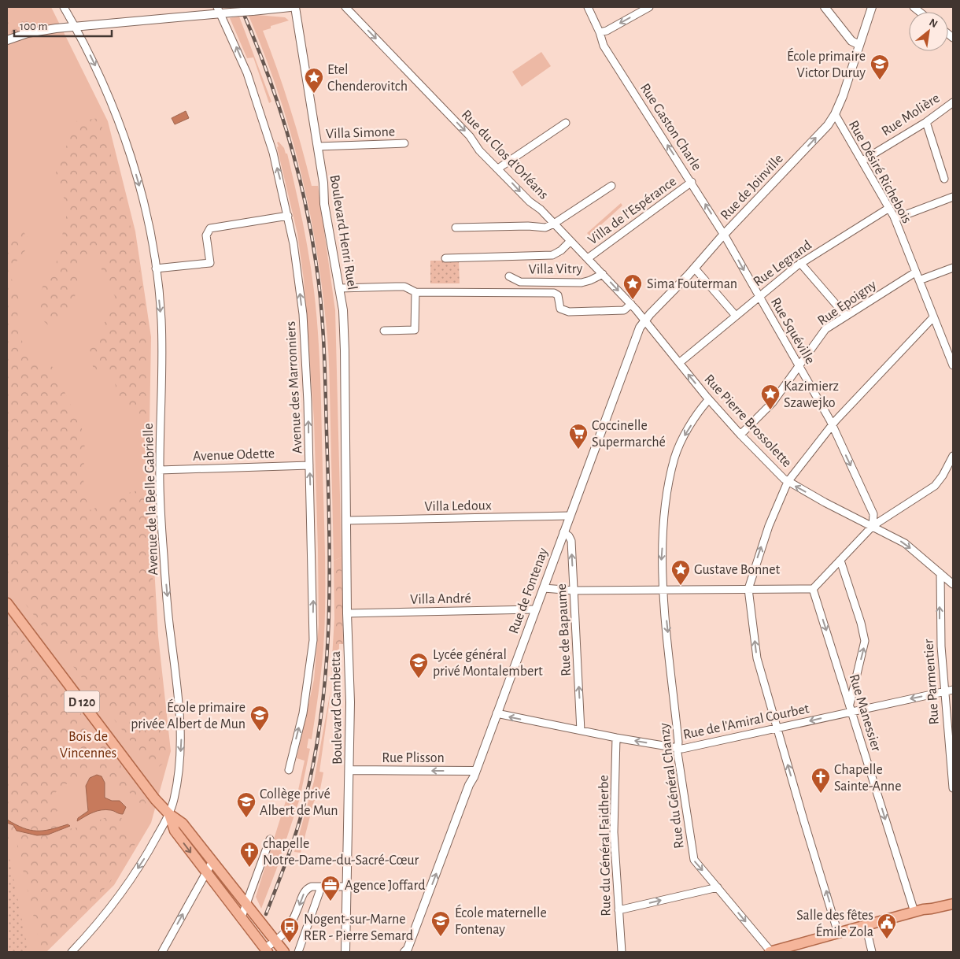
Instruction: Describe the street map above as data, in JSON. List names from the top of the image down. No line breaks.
{"streets":{"main road":["D 120"],"street":["Rue Molière","Rue Gaston Charle","Villa Simone","Rue du Clos d'Orléans","Rue Désiré Richebois","Rue de Joinville","Villa de l'Espérance","Boulevard Henri Ruel","Rue Legrand","Villa Vitry","Rue Epoigny","Rue Squéville","Avenue des Marronniers","Rue Pierre Brossolette","Avenue Odette","Avenue de la Belle Gabrielle","Villa Ledoux","Rue de Fontenay","Villa André","Rue de Bapaume","Rue Parmentier","Boulevard Gambetta","Rue Manessier","Rue de l'Amiral Courbet","Rue Plisson","Rue du Général Chanzy","Rue du Général Faidherbe"]},"crossings":[["Rue Molière","Rue Désiré Richebois"],["Rue Gaston Charle","Rue de Joinville"],["Rue Gaston Charle","Villa de l'Espérance"],["Rue Gaston Charle","Rue Squéville"],["Villa Simone","Boulevard Henri Ruel"],["Rue du Clos d'Orléans","Rue de Joinville"],["Rue du Clos d'Orléans","Villa de l'Espérance"],["Rue du Clos d'Orléans","Villa Vitry"],["Rue du Clos d'Orléans","Rue Pierre Brossolette"],["Rue Désiré Richebois","Rue de Joinville"],["Rue Désiré Richebois","Rue Legrand"],["Rue Désiré Richebois","Rue Epoigny"],["Rue de Joinville","Rue Squéville"],["Rue de Joinville","Rue Pierre Brossolette"],["Rue de Joinville","Rue de Fontenay"],["Boulevard Henri Ruel","Boulevard Gambetta"],["Rue Legrand","Rue Squéville"],["Rue Legrand","Rue Pierre Brossolette"],["Rue Epoigny","Rue Squéville"],["Rue Epoigny","Rue Pierre Brossolette"],["Rue Squéville","Rue Pierre Brossolette"],["Avenue des Marronniers","Avenue Odette"],["Rue Pierre Brossolette","Rue Parmentier"],["Rue Pierre Brossolette","Rue du Général Chanzy"],["Avenue Odette","Avenue de la Belle Gabrielle"],["Avenue de la Belle Gabrielle","D 120"],["Villa Ledoux","Rue de Fontenay"],["Villa Ledoux","Boulevard Gambetta"],["Rue de Fontenay","Villa André"],["Rue de Fontenay","Rue de Bapaume"],["Rue de Fontenay","Rue de l'Amiral Courbet"],["Rue de Fontenay","Rue Plisson"],["Villa André","Boulevard Gambetta"],["Rue de Bapaume","Rue de l'Amiral Courbet"],["Rue Parmentier","Rue de l'Amiral Courbet"],["Boulevard Gambetta","Rue Plisson"],["Rue Manessier","Rue de l'Amiral Courbet"],["Rue de l'Amiral Courbet","Rue du Général Chanzy"],["Rue de l'Amiral Courbet","Rue du Général Faidherbe"]],"one_way":["Rue Gaston Charle","Rue du Clos d'Orléans","Rue de Joinville","Avenue des Marronniers","Avenue de la Belle Gabrielle","Rue de Bapaume","Rue Parmentier","Rue de l'Amiral Courbet","Rue Plisson","Rue du Général Chanzy"],"parks":["Bois de Vincennes"],"places":{"school or university":["École primaire Victor Duruy","Lycée général privé Montalembert","École primaire privée Albert de Mun","Collège privé Albert de Mun","École maternelle Fontenay"],"place":["Etel Chenderovitch","Sima Fouterman","Kazimierz Szawejko","Gustave Bonnet"],"supermarket":["Coccinelle Supermarché"],"church":["Chapelle Sainte-Anne","chapelle Notre-Dame-du-Sacré-Cœur"],"office":["Agence Joffard"],"public building":["Salle des fêtes Émile Zola"],"bus stop":["Nogent-sur-Marne RER - Pierre Semard"]},"scale_bar":"100 m","north":"top right"}
